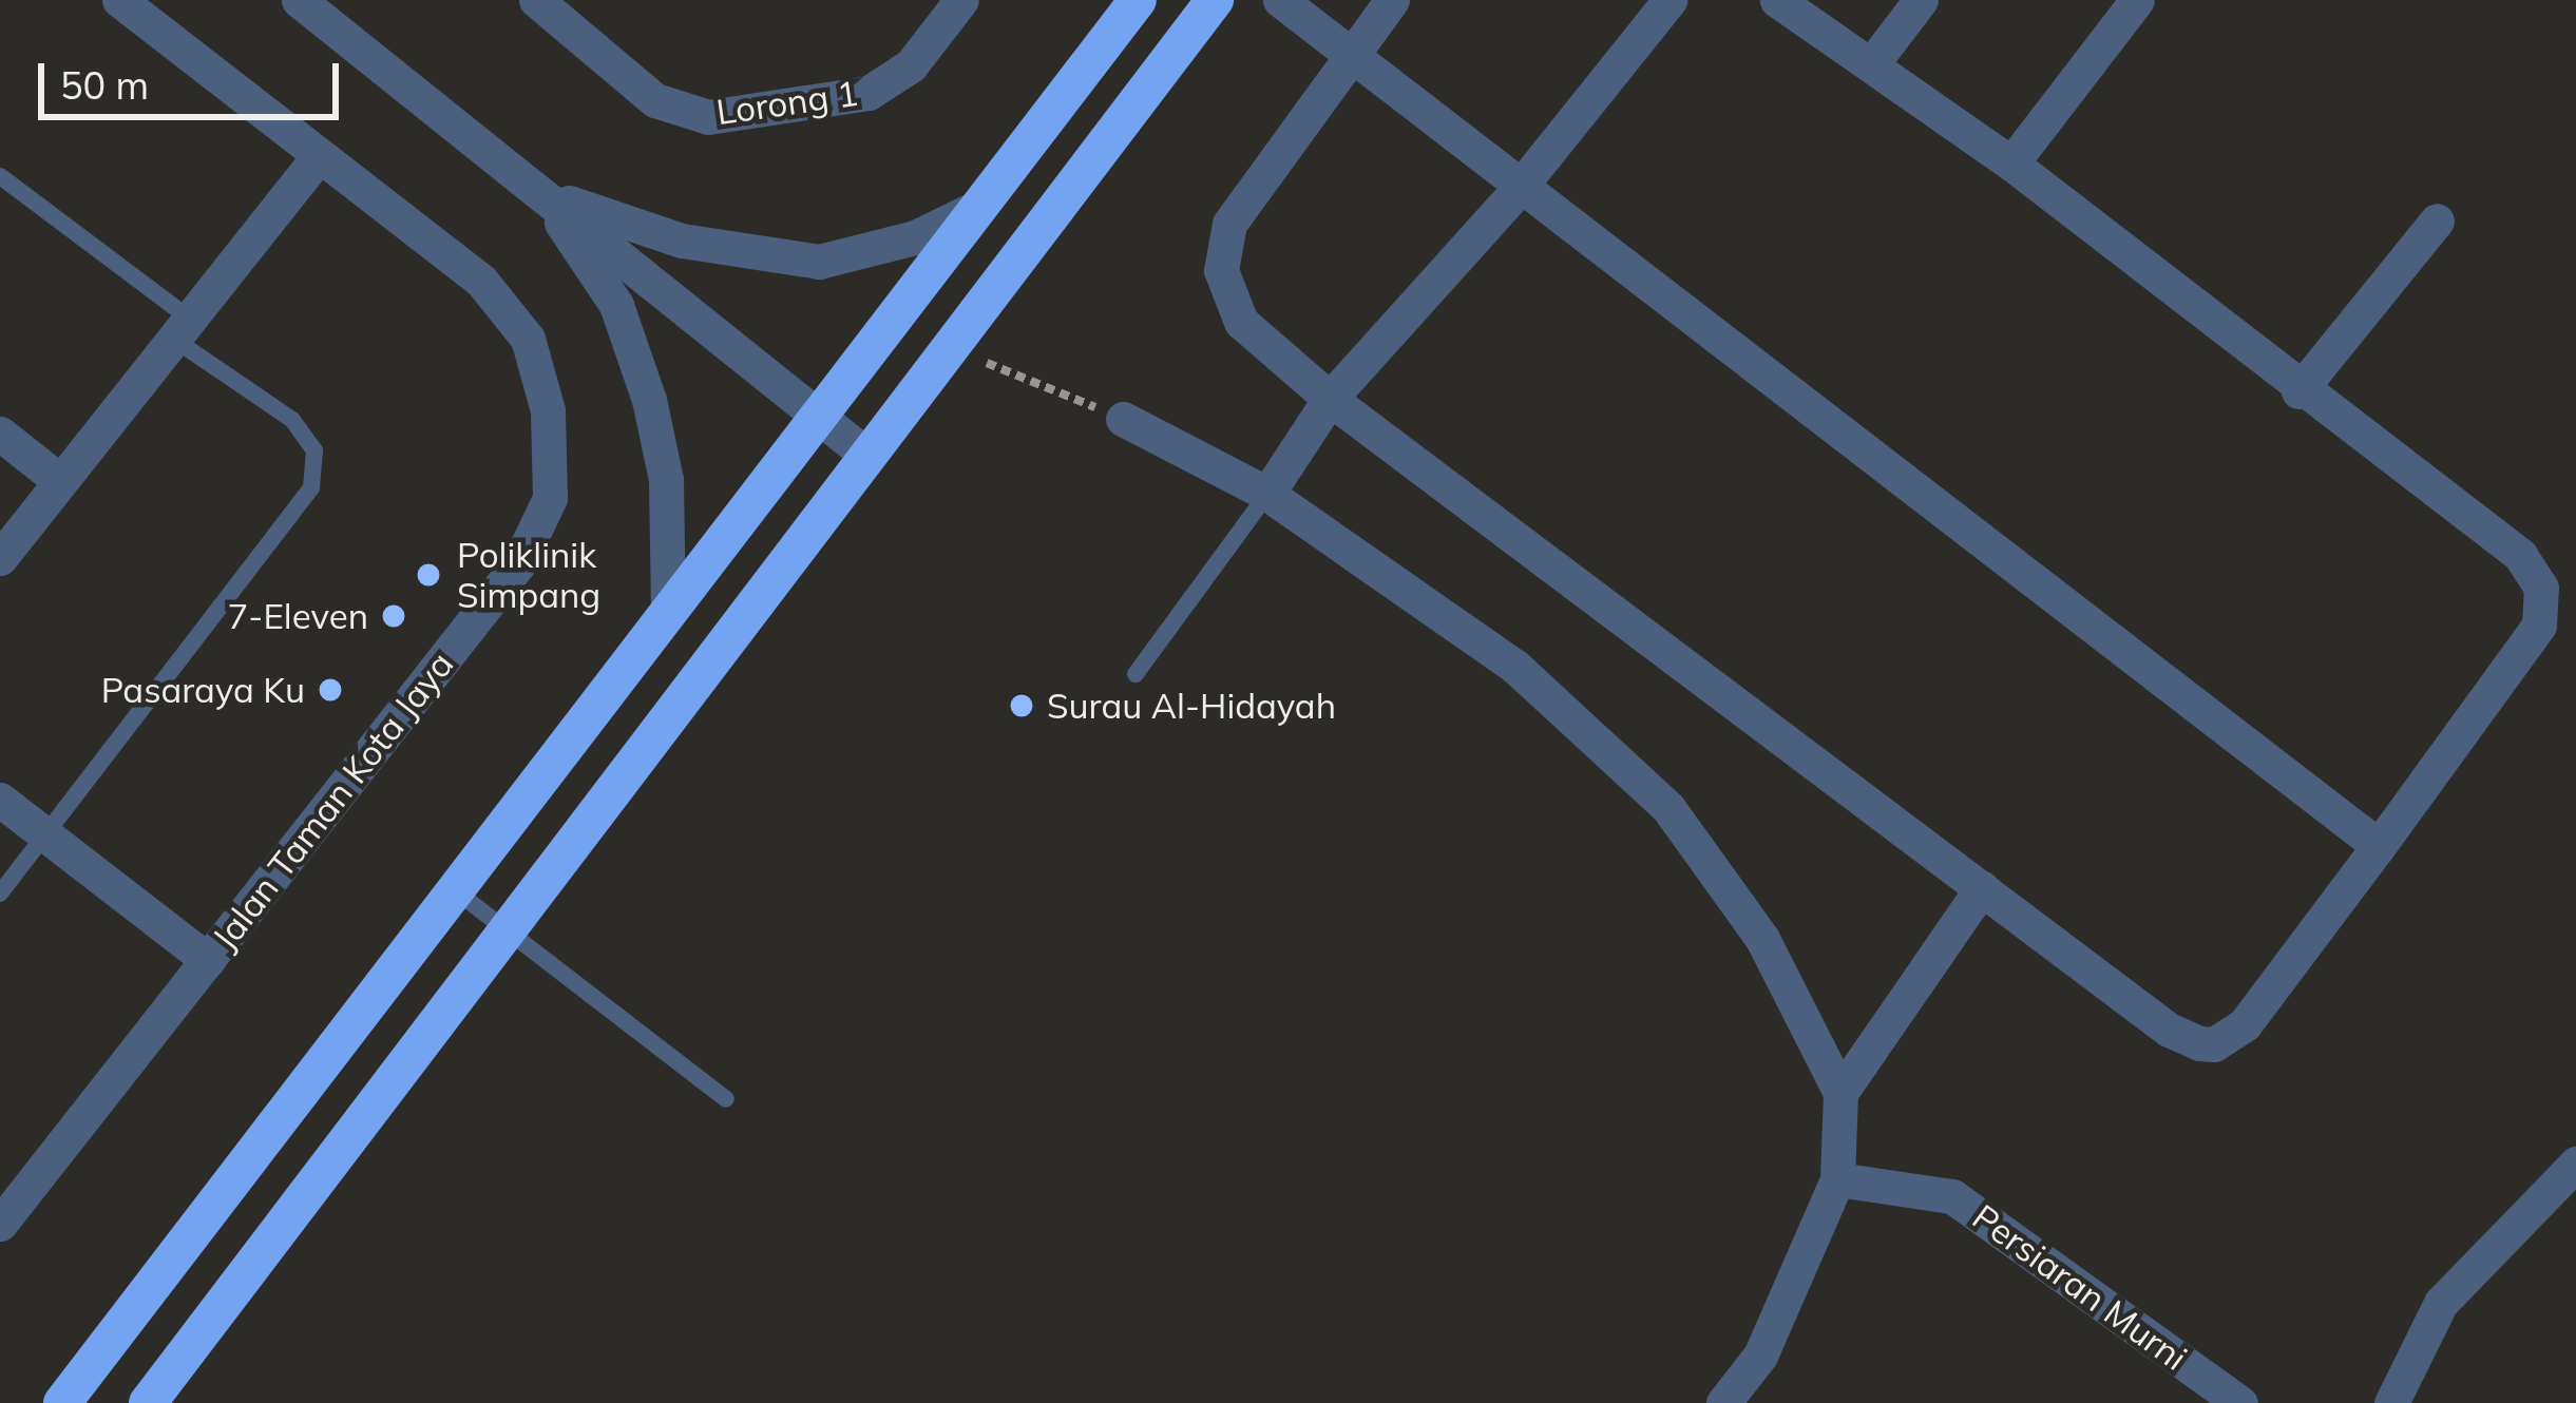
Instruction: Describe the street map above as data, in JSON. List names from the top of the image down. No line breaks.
{"streets":{"street":["Lorong 1","Jalan Taman Kota Jaya","Persiaran Murni"]},"places":["Poliklinik Simpang","7-Eleven","Pasaraya Ku","Surau Al-Hidayah"],"scale_bar":"50 m"}
